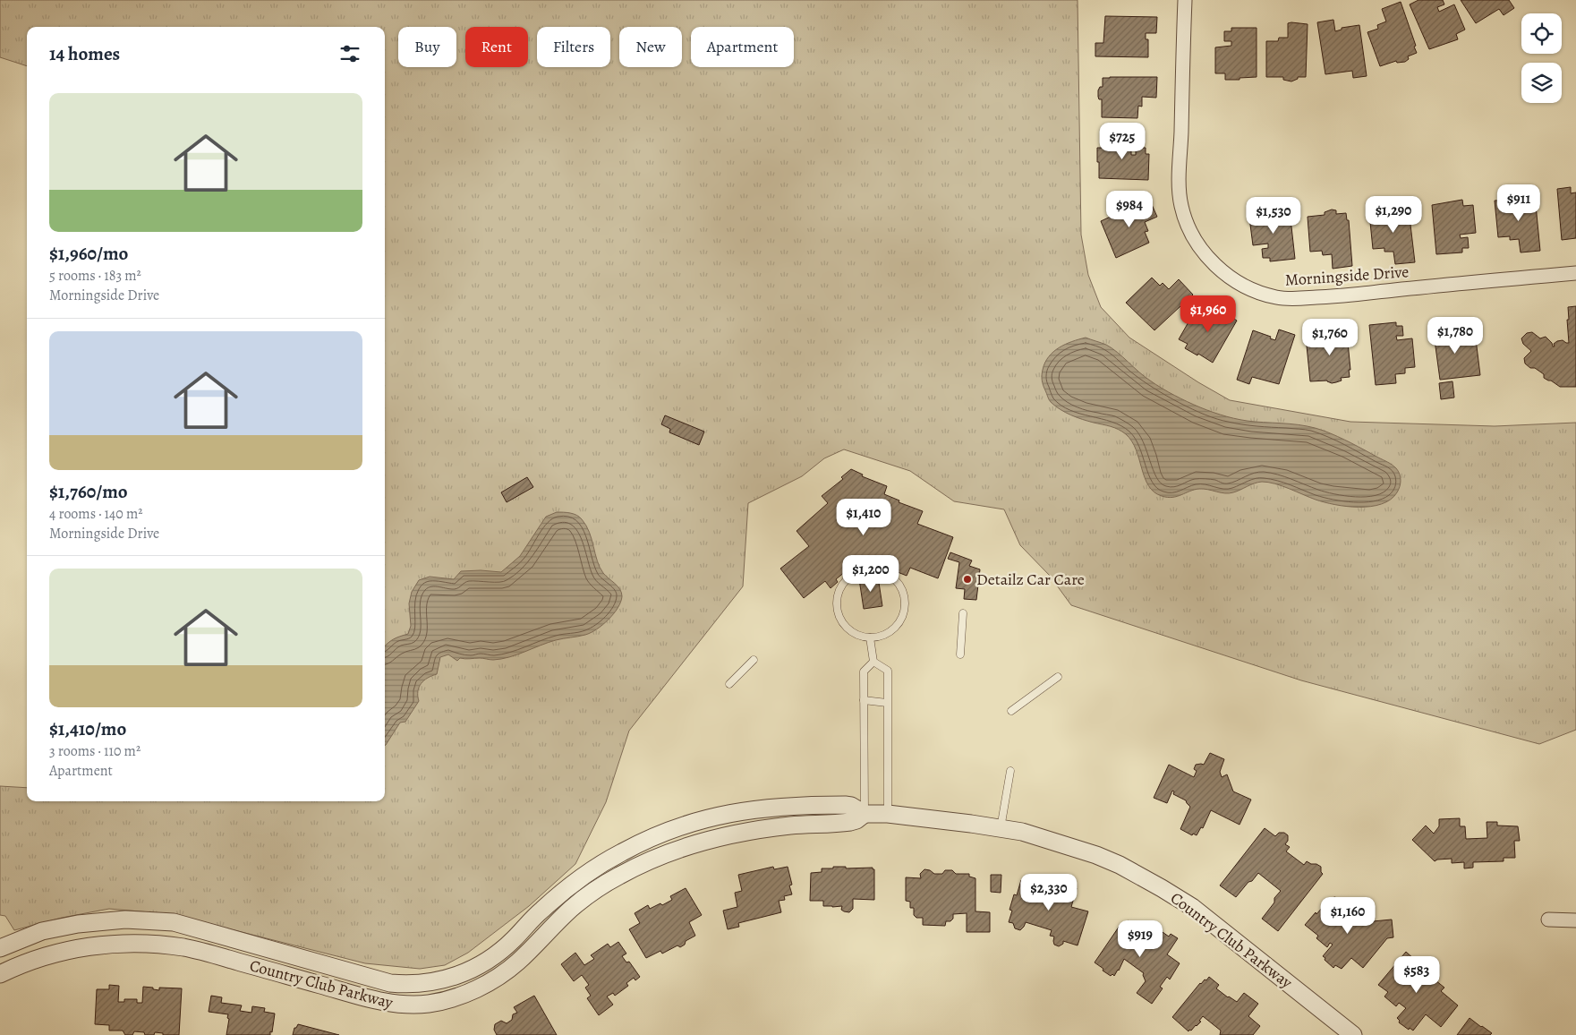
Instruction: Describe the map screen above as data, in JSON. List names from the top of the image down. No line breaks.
{"streets":{"street":["Morningside Drive","Country Club Parkway"]},"places":["Detailz Car Care"],"page":{"chip":["Buy","Rent","Filters","New","Apartment"],"heading":"14 homes","list":[{"name":"$1,960/mo","note":"5 rooms · 183 m² · Morningside Drive"},{"name":"$1,760/mo","note":"4 rooms · 140 m² · Morningside Drive"},{"name":"$1,410/mo","note":"3 rooms · 110 m² · Apartment"}],"price":["$725","$911","$984","$1,290","$1,530","$1,960","$1,780","$1,760","$1,410","$1,200","$2,330","$1,160","$919","$583"]}}
